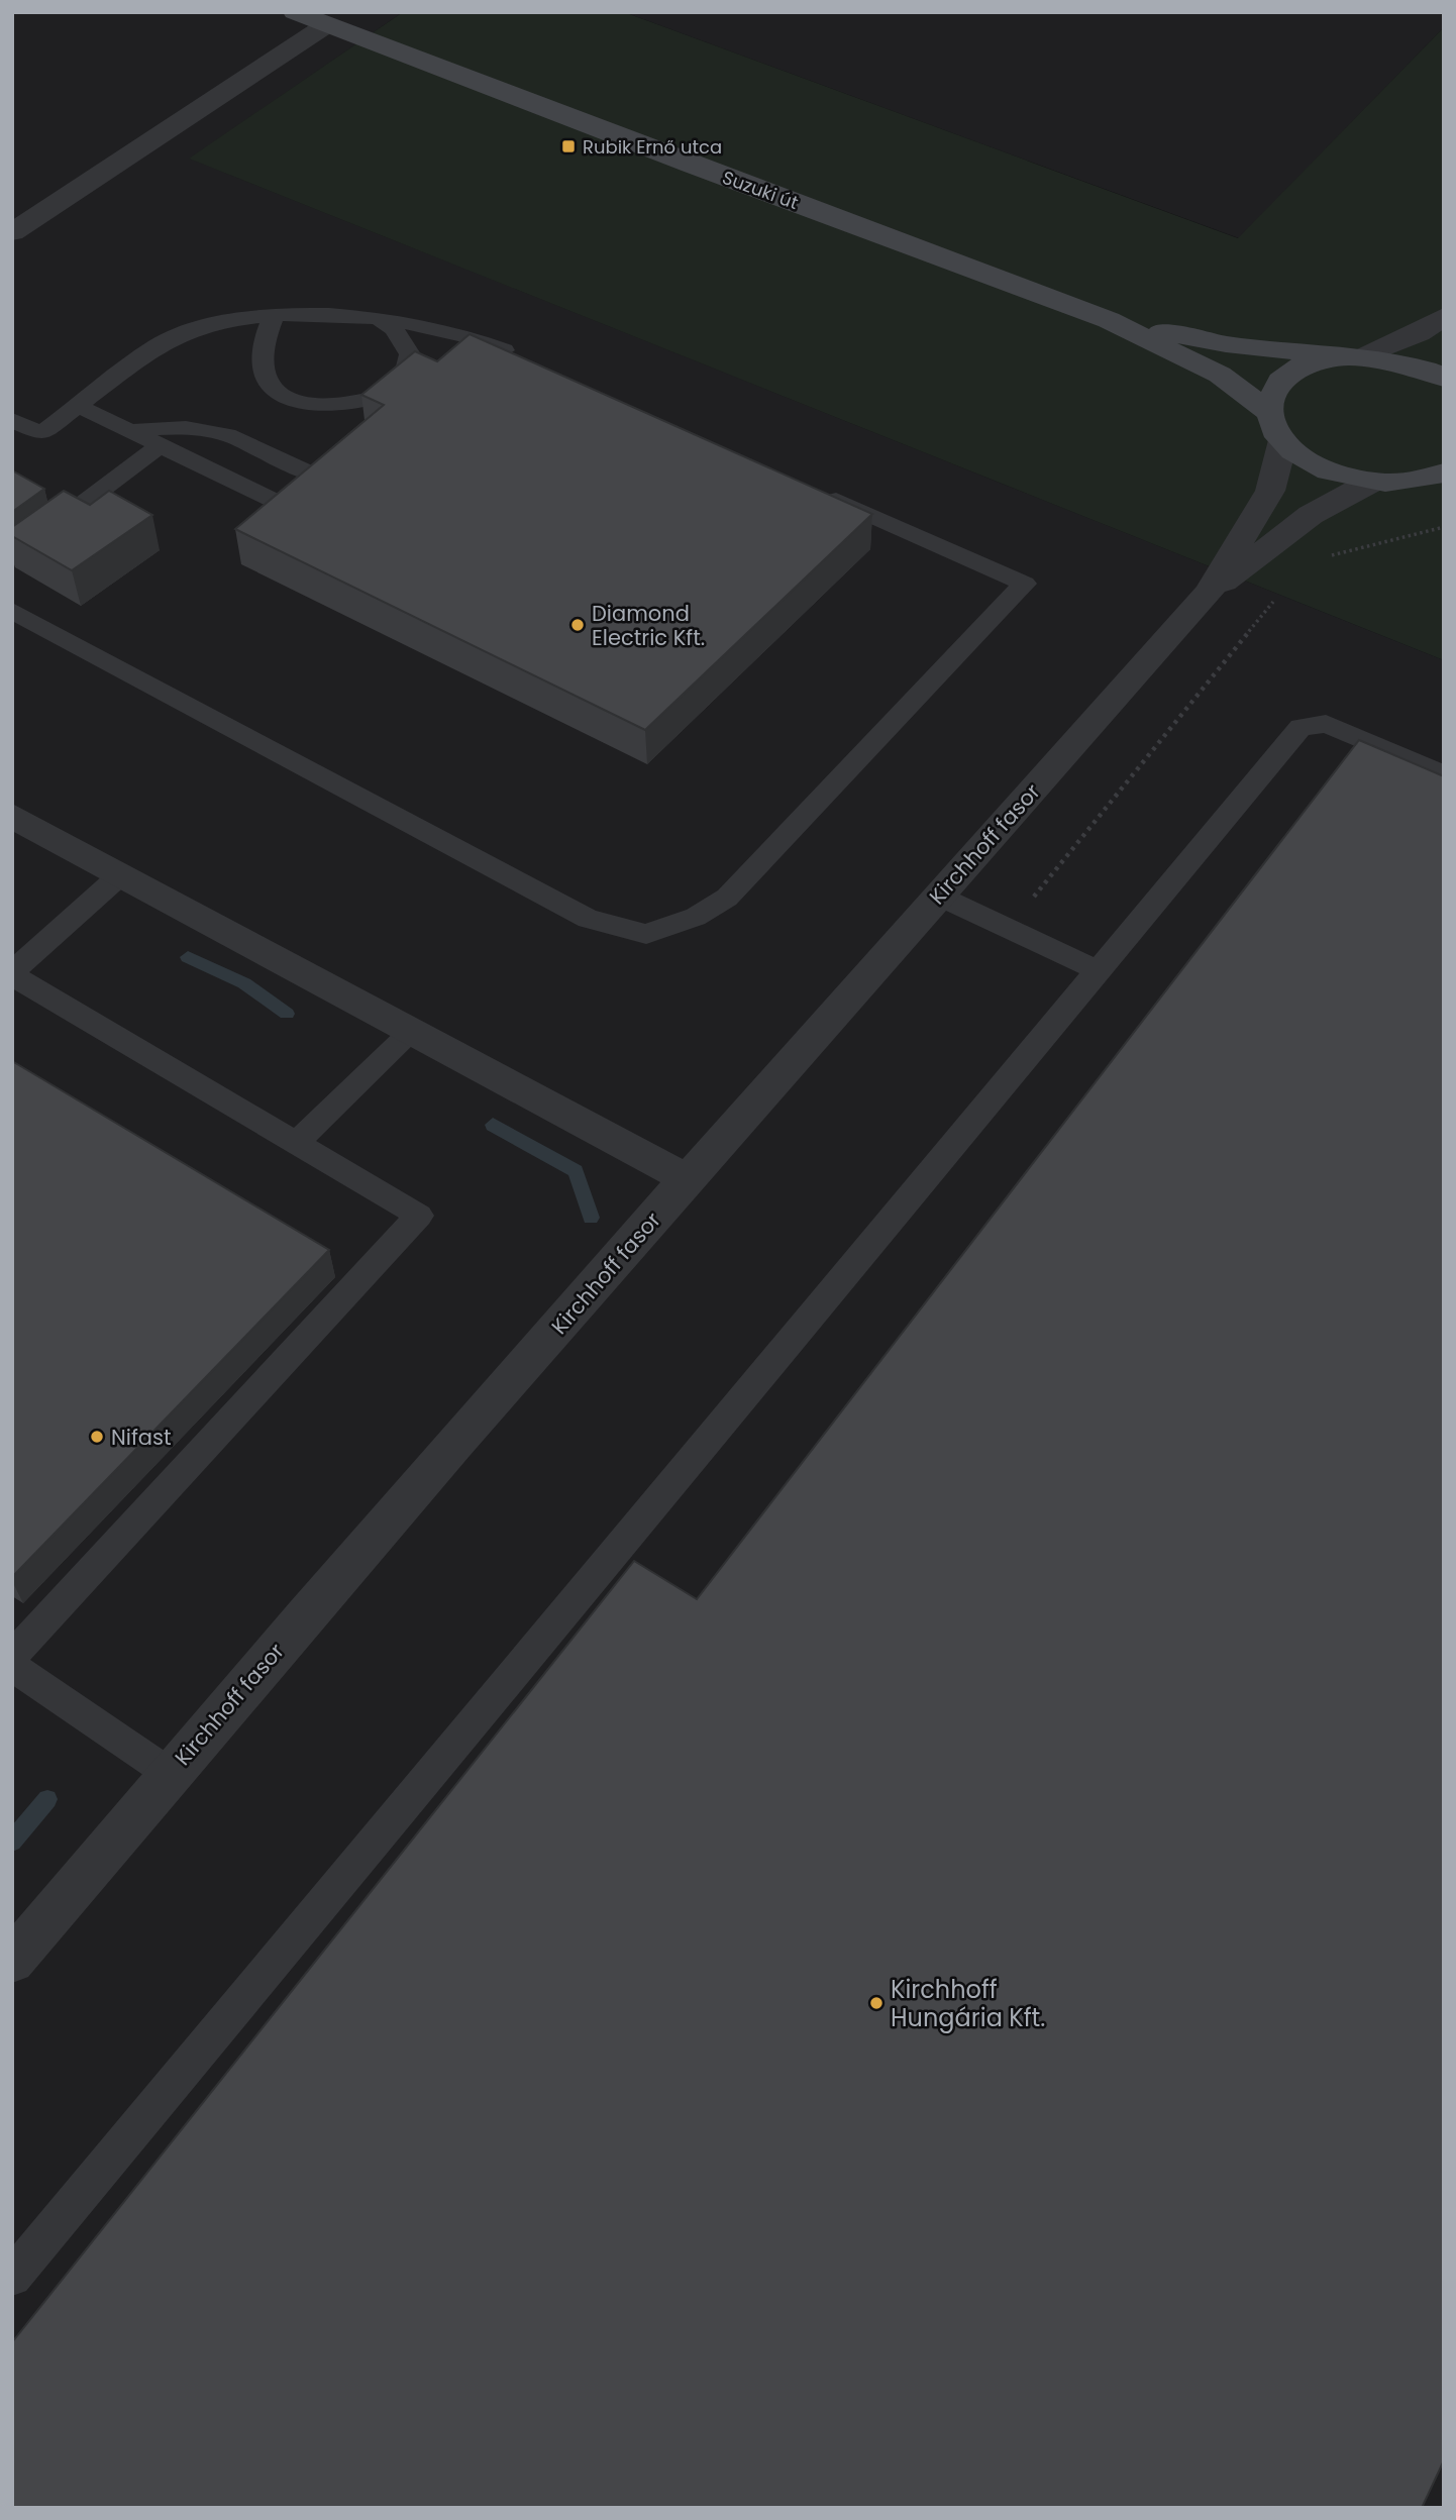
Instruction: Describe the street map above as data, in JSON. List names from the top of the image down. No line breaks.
{"streets":{"main road":["Suzuki út"],"street":["Kirchhoff fasor"]},"places":{"transit":["Rubik Ernő utca"],"other":["Diamond Electric Kft.","Nifast","Kirchhoff Hungária Kft."]}}
